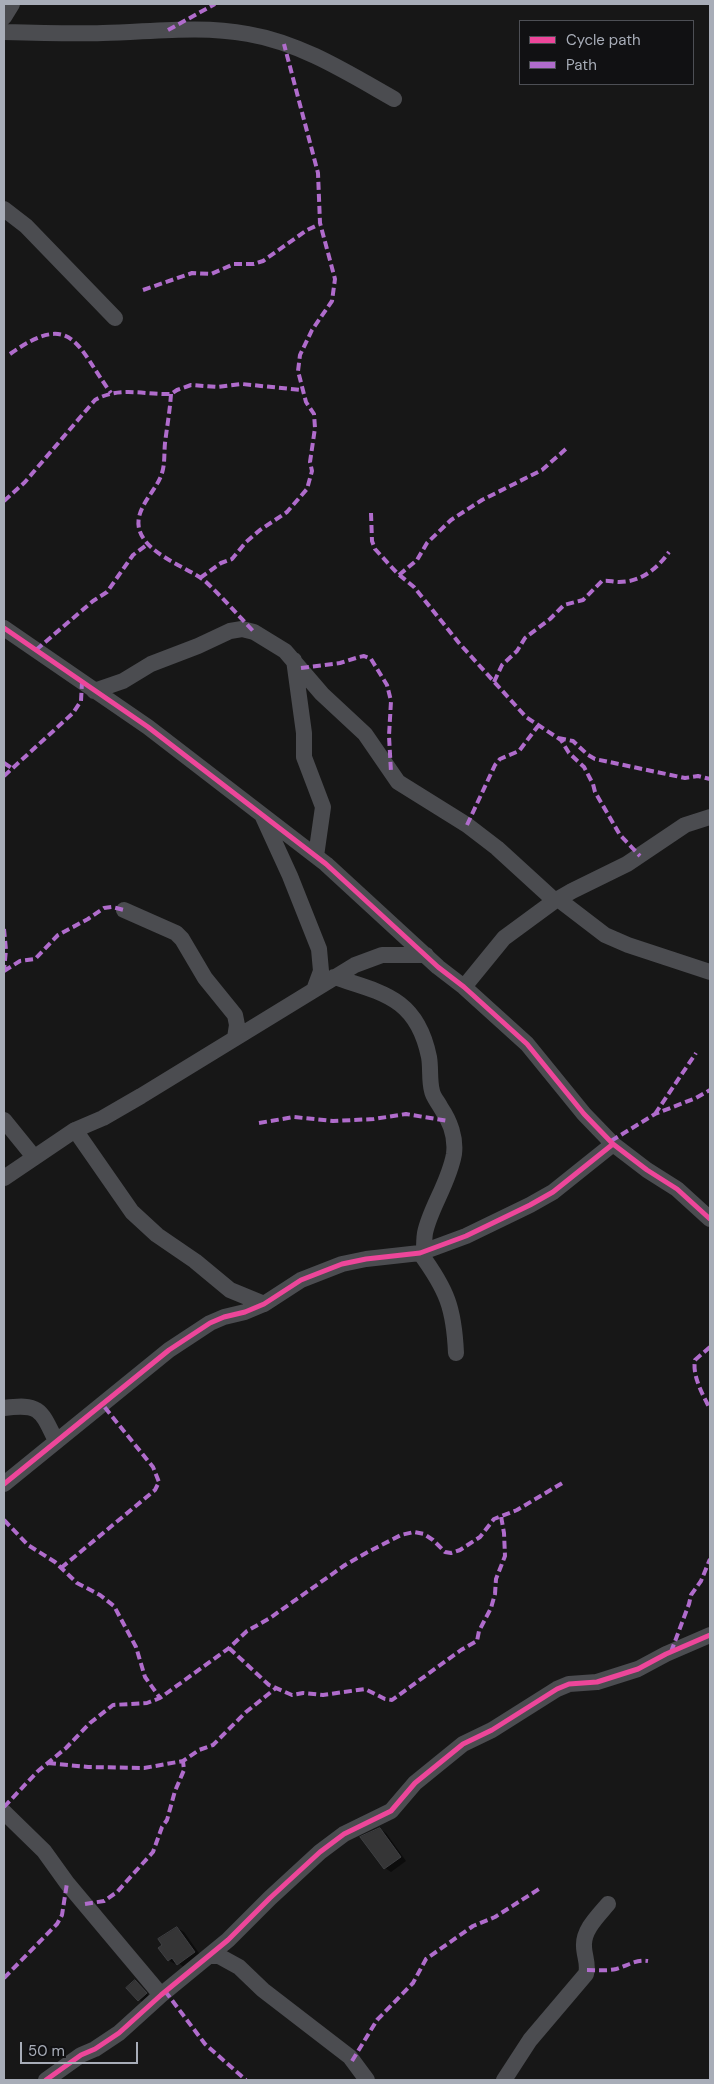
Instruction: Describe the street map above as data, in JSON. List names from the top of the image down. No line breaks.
{"legend":["Cycle path","Path"],"scale_bar":"50 m"}
